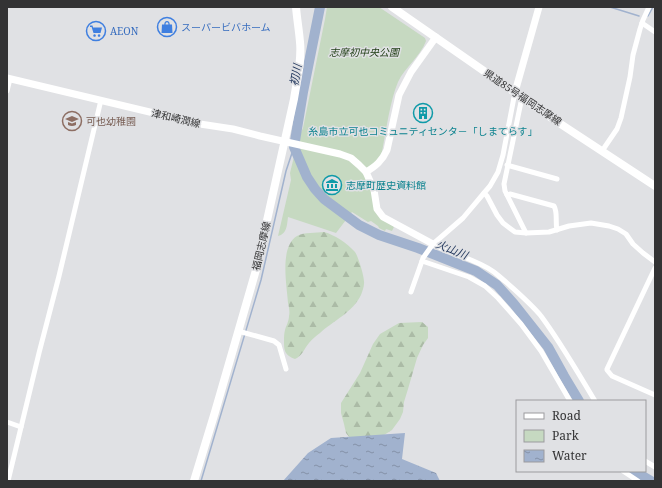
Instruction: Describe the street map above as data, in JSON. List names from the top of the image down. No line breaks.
{"streets":{"main road":["県道85号福岡志摩線","福岡志摩線"],"street":["津和崎潤線"]},"crossings":[["津和崎潤線","福岡志摩線"]],"water":["初川","火山川"],"parks":["志摩初中央公園"],"places":{"shop":["スーパービバホーム"],"supermarket":["AEON"],"building":["糸島市立可也コミュニティセンタ－「しまてらす」"],"school or university":["可也幼稚園"],"museum":["志摩町歴史資料館"]},"legend":["Road","Park","Water"]}
